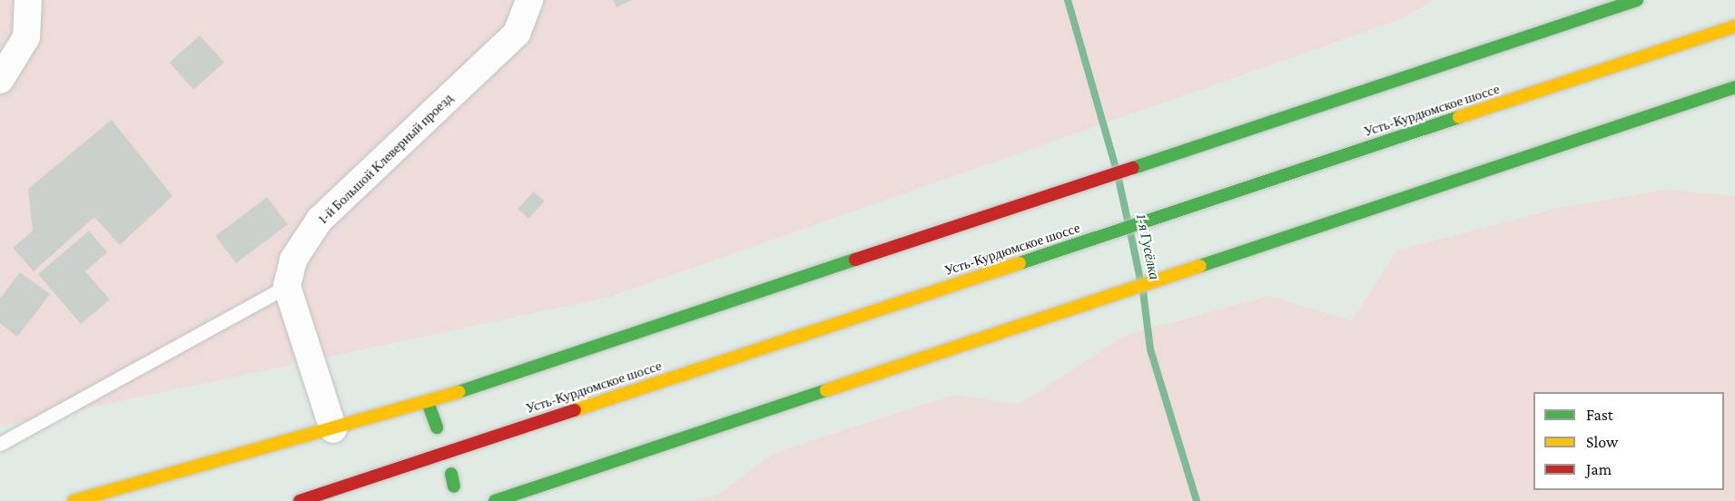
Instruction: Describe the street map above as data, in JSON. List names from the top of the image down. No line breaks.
{"streets":{"main road":["Усть-Курдюмское шоссе"],"street":["1-й Большой Клеверный проезд"]},"water":["1-я Гусёлка"],"legend":["Fast","Slow","Jam"]}
